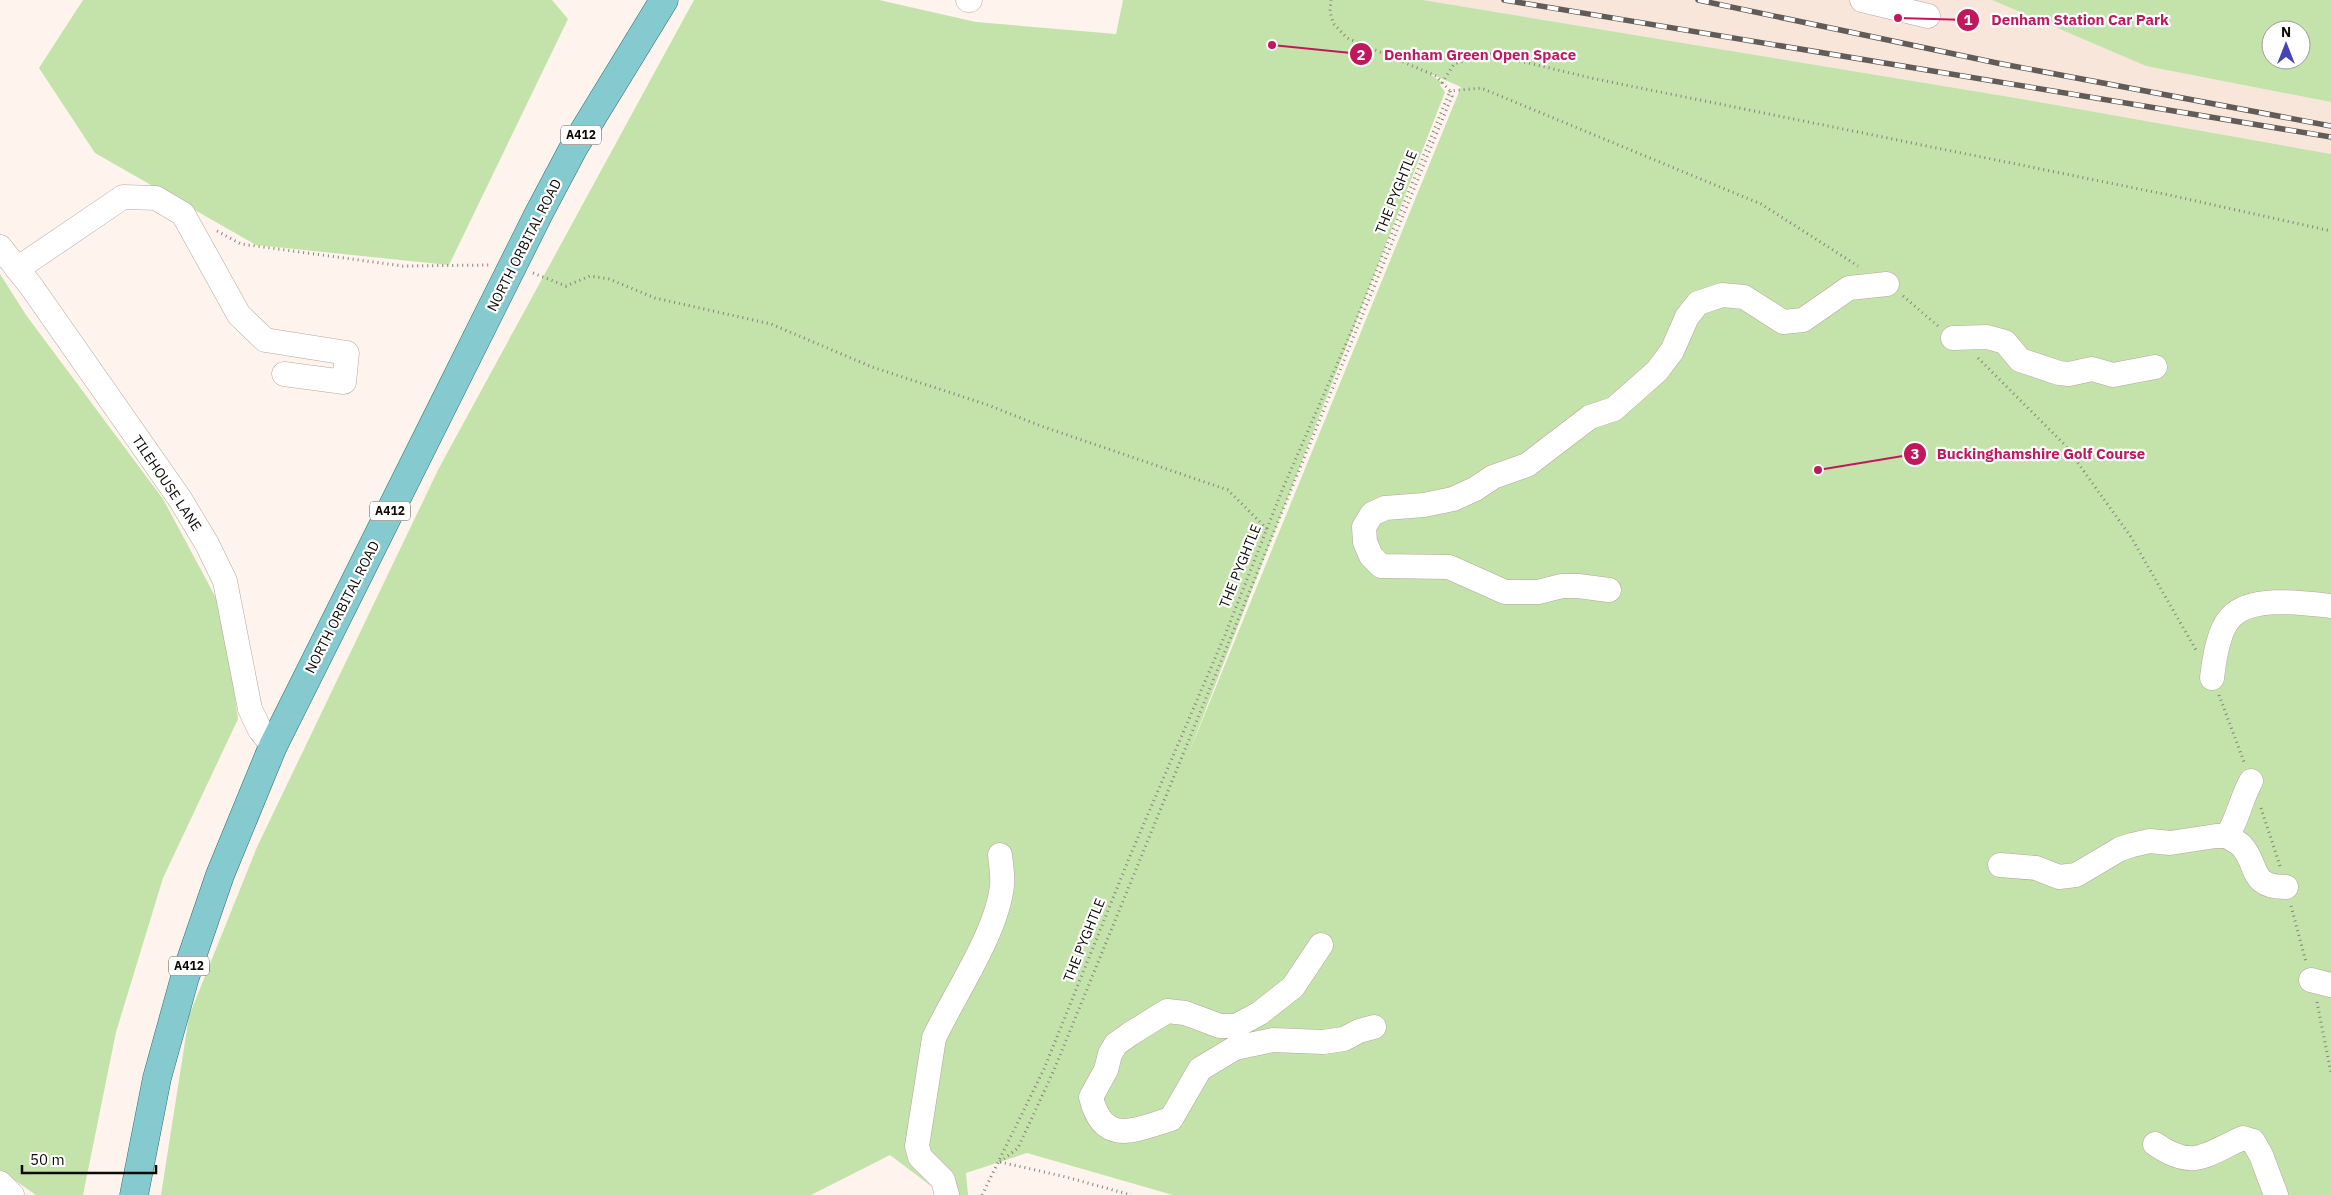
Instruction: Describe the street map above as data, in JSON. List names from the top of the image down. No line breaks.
{"streets":{"main road":["A412","NORTH ORBITAL ROAD"],"street":["TILEHOUSE LANE"],"path":["THE PYGHTLE"]},"crossings":[["NORTH ORBITAL ROAD","TILEHOUSE LANE"]],"places":["Denham Station Car Park","Denham Green Open Space","Buckinghamshire Golf Course"],"scale_bar":"50 m","north":"top"}
